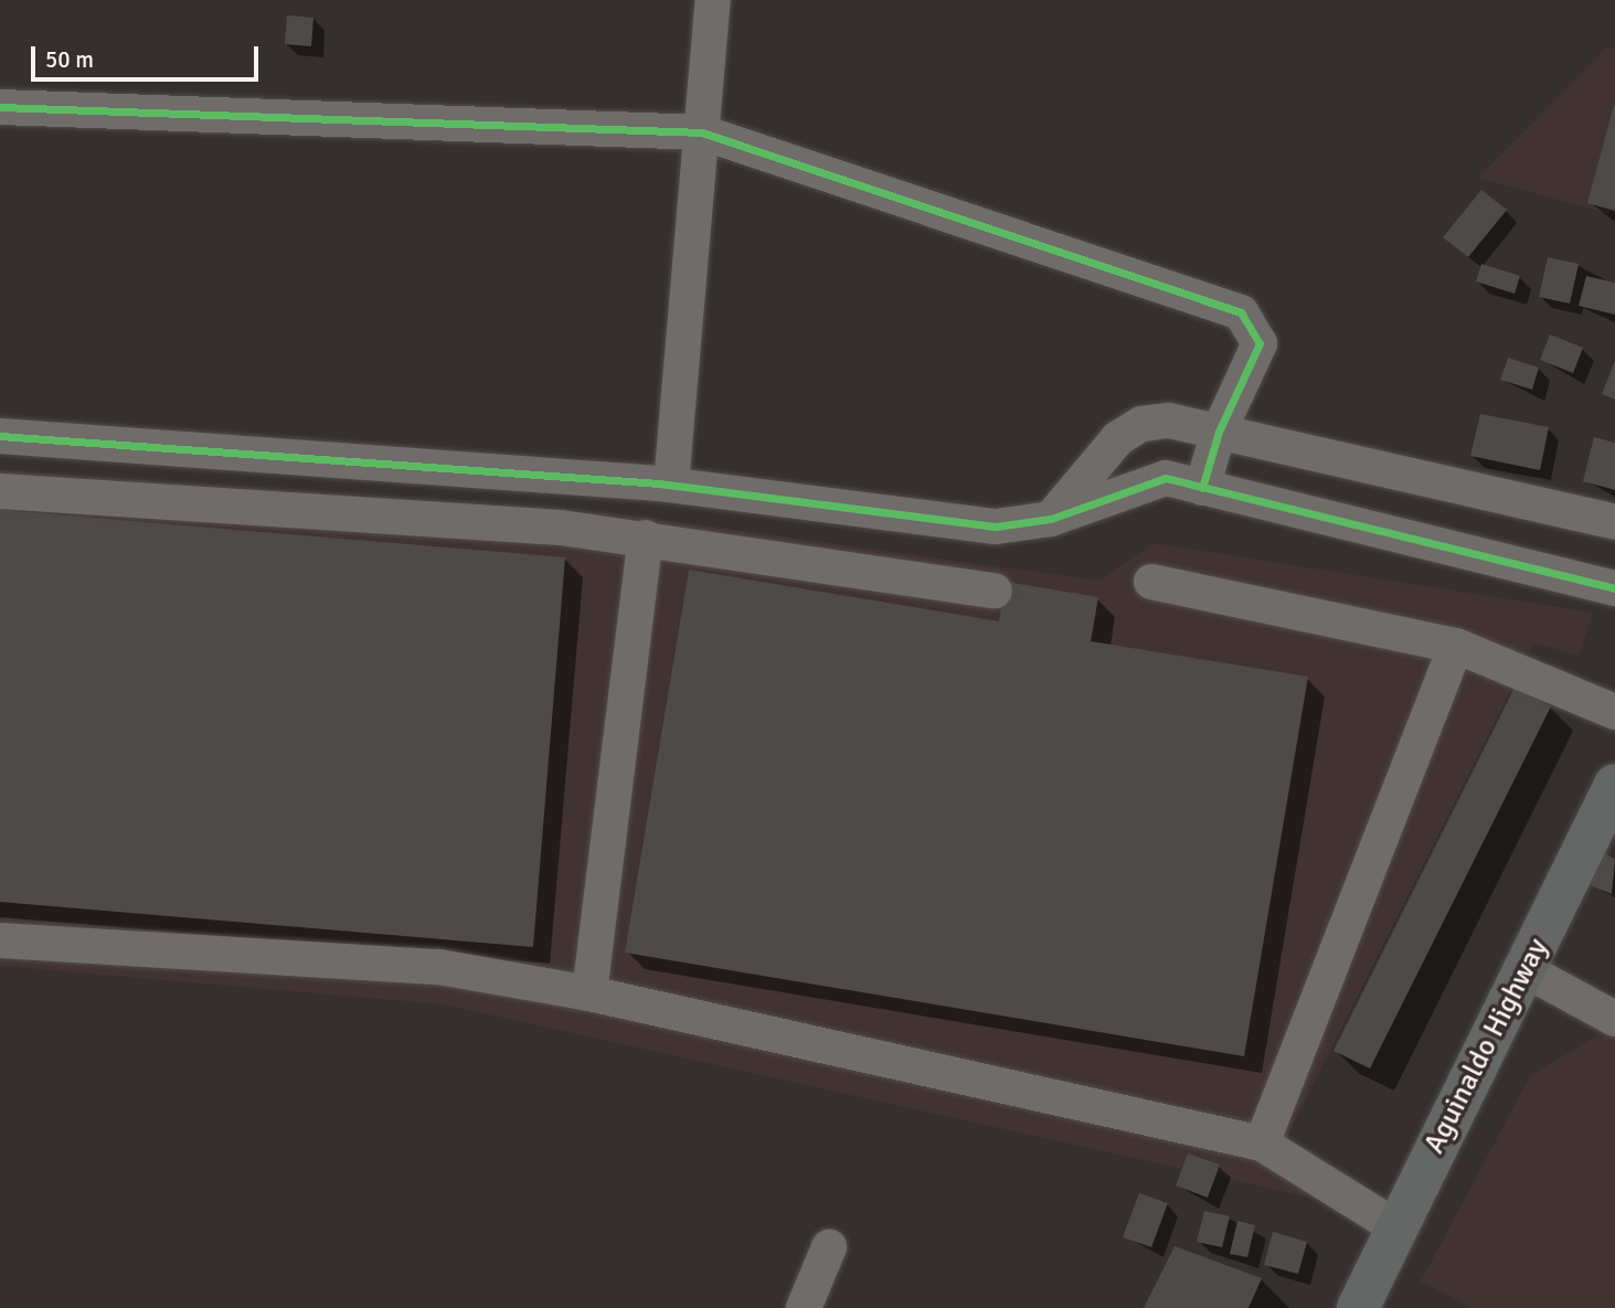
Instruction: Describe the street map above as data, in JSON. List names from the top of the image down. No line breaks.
{"streets":{"main road":["Aguinaldo Highway"]},"scale_bar":"50 m"}
